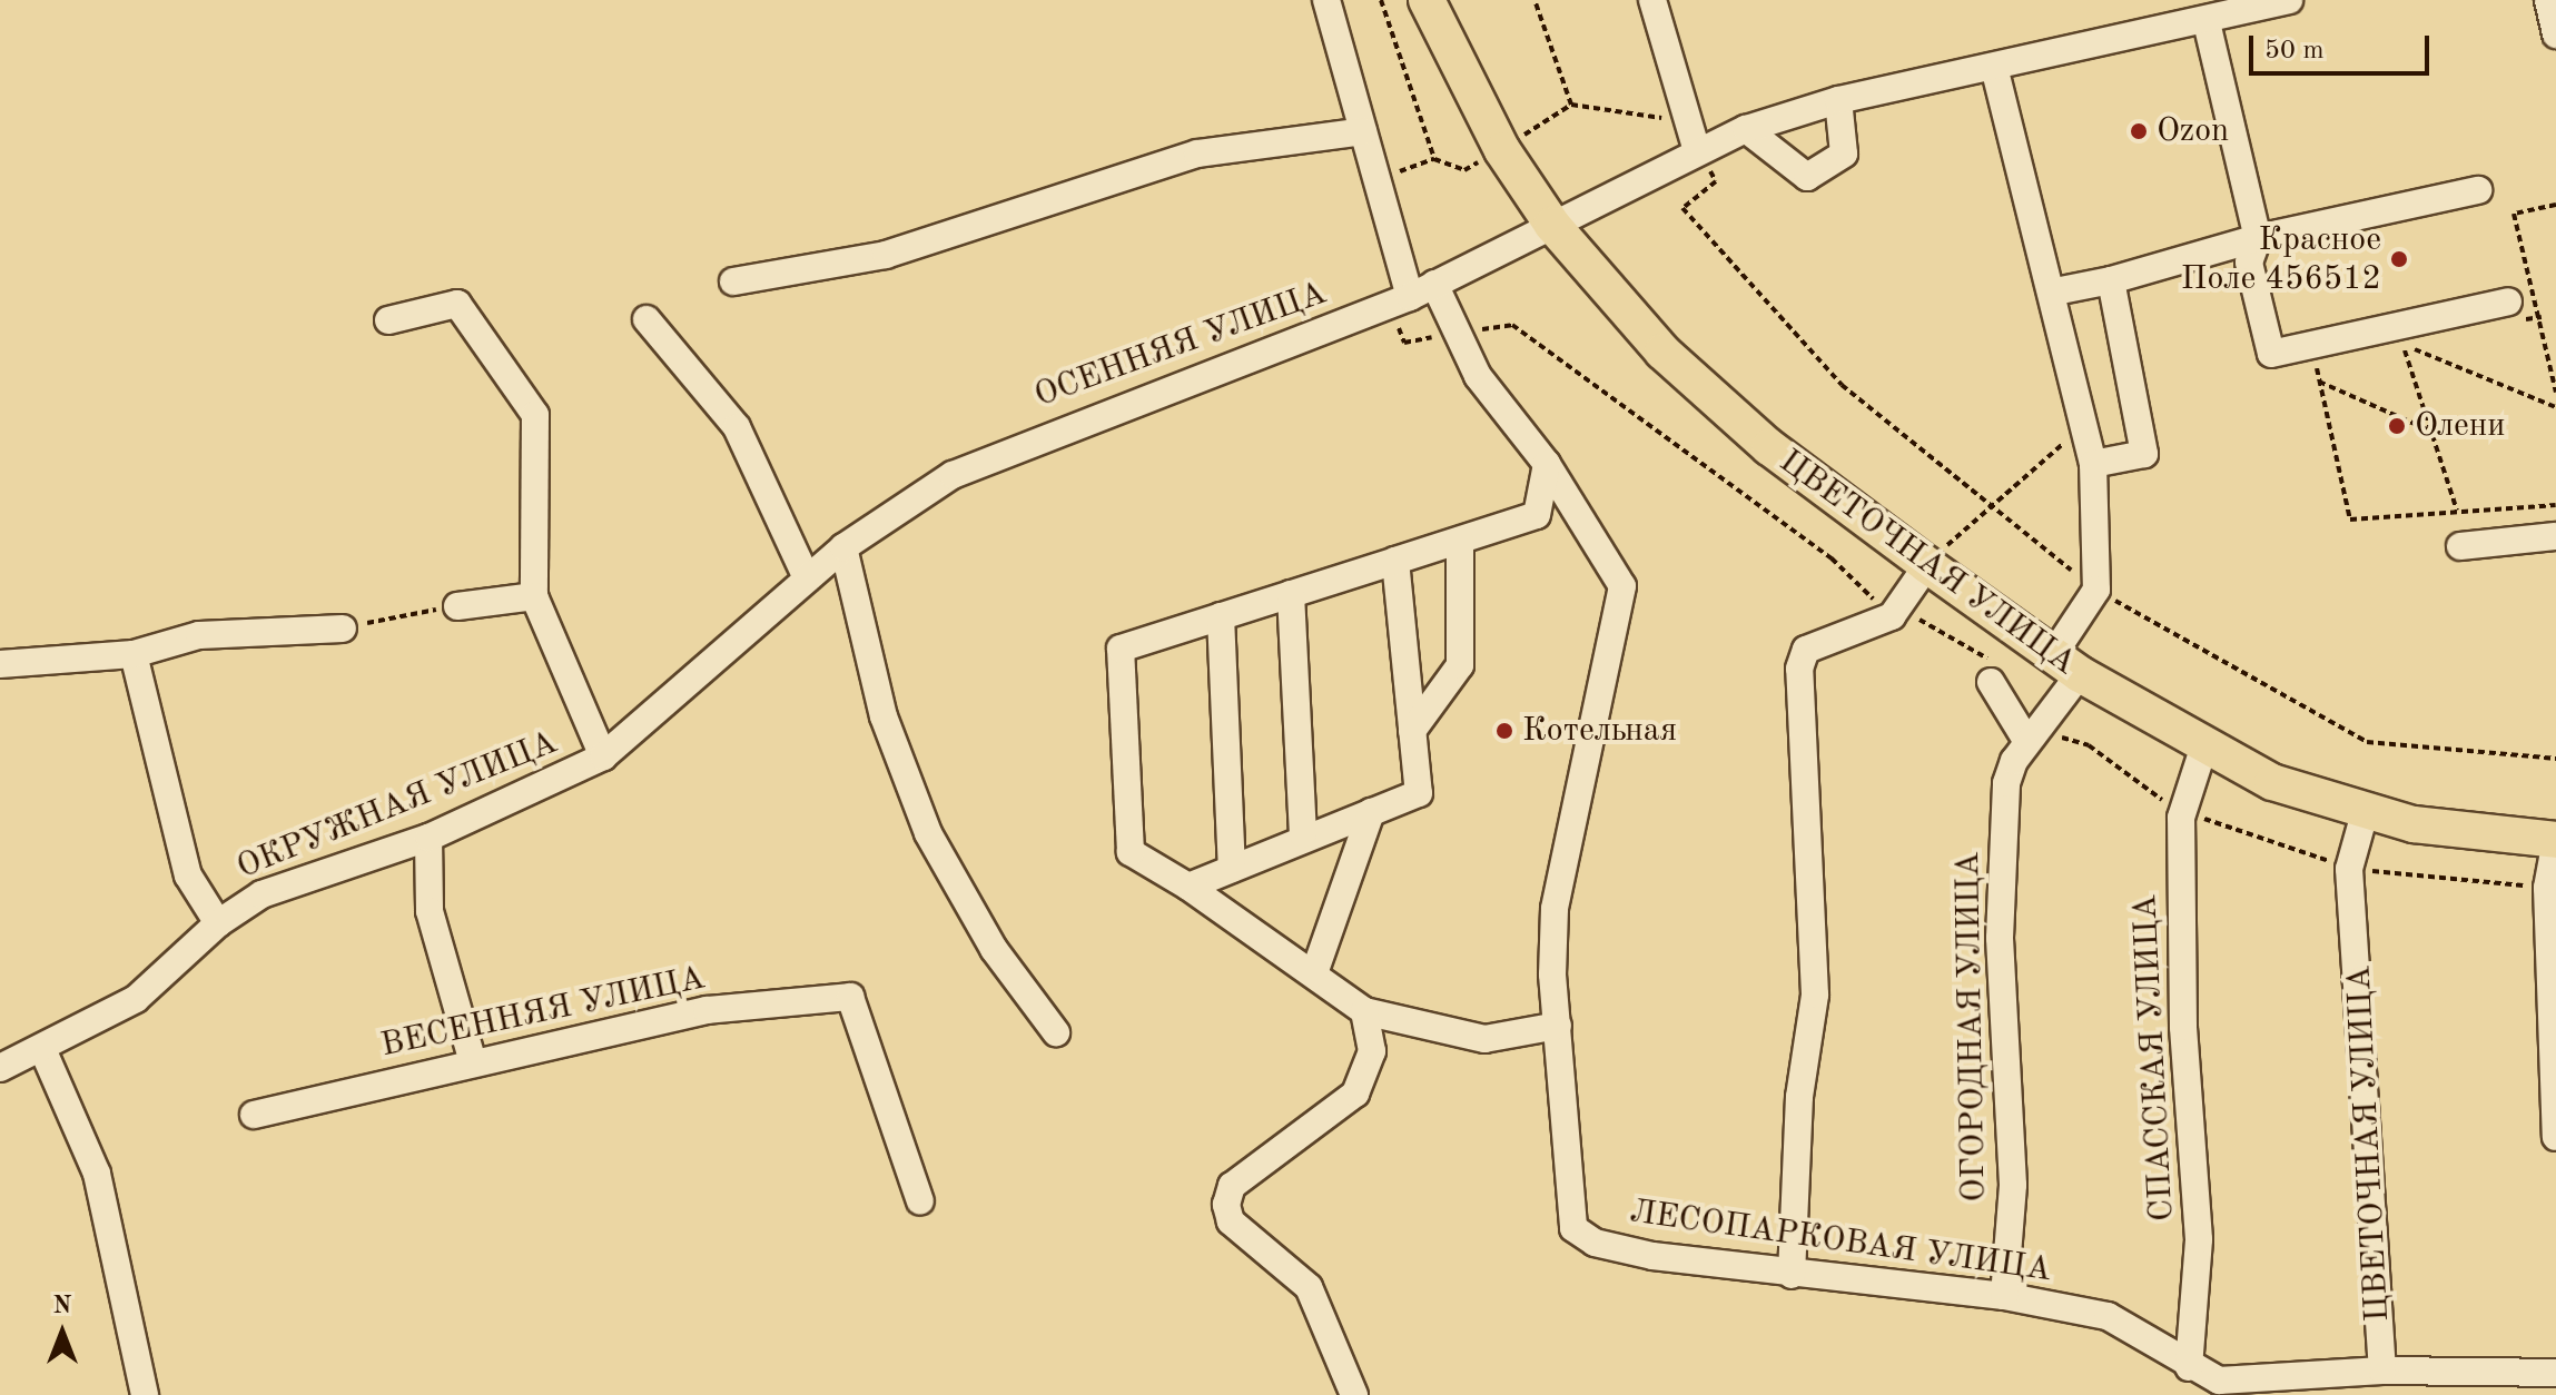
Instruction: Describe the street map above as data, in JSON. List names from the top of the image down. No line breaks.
{"streets":{"main road":["ЦВЕТОЧНАЯ УЛИЦА"],"street":["ОСЕННЯЯ УЛИЦА","ОКРУЖНАЯ УЛИЦА","ВЕСЕННЯЯ УЛИЦА","ОГОРОДНАЯ УЛИЦА","СПАССКАЯ УЛИЦА","ЛЕСОПАРКОВАЯ УЛИЦА"]},"crossings":[["ОСЕННЯЯ УЛИЦА","ЦВЕТОЧНАЯ УЛИЦА"],["ОСЕННЯЯ УЛИЦА","ОКРУЖНАЯ УЛИЦА"],["ОСЕННЯЯ УЛИЦА","ЛЕСОПАРКОВАЯ УЛИЦА"],["ЦВЕТОЧНАЯ УЛИЦА","ОГОРОДНАЯ УЛИЦА"],["ЦВЕТОЧНАЯ УЛИЦА","СПАССКАЯ УЛИЦА"],["ЦВЕТОЧНАЯ УЛИЦА","ЛЕСОПАРКОВАЯ УЛИЦА"],["ОГОРОДНАЯ УЛИЦА","ЛЕСОПАРКОВАЯ УЛИЦА"],["СПАССКАЯ УЛИЦА","ЛЕСОПАРКОВАЯ УЛИЦА"]],"places":["Ozon","Красное Поле 456512","Олени","Котельная"],"scale_bar":"50 m","north":"top"}
